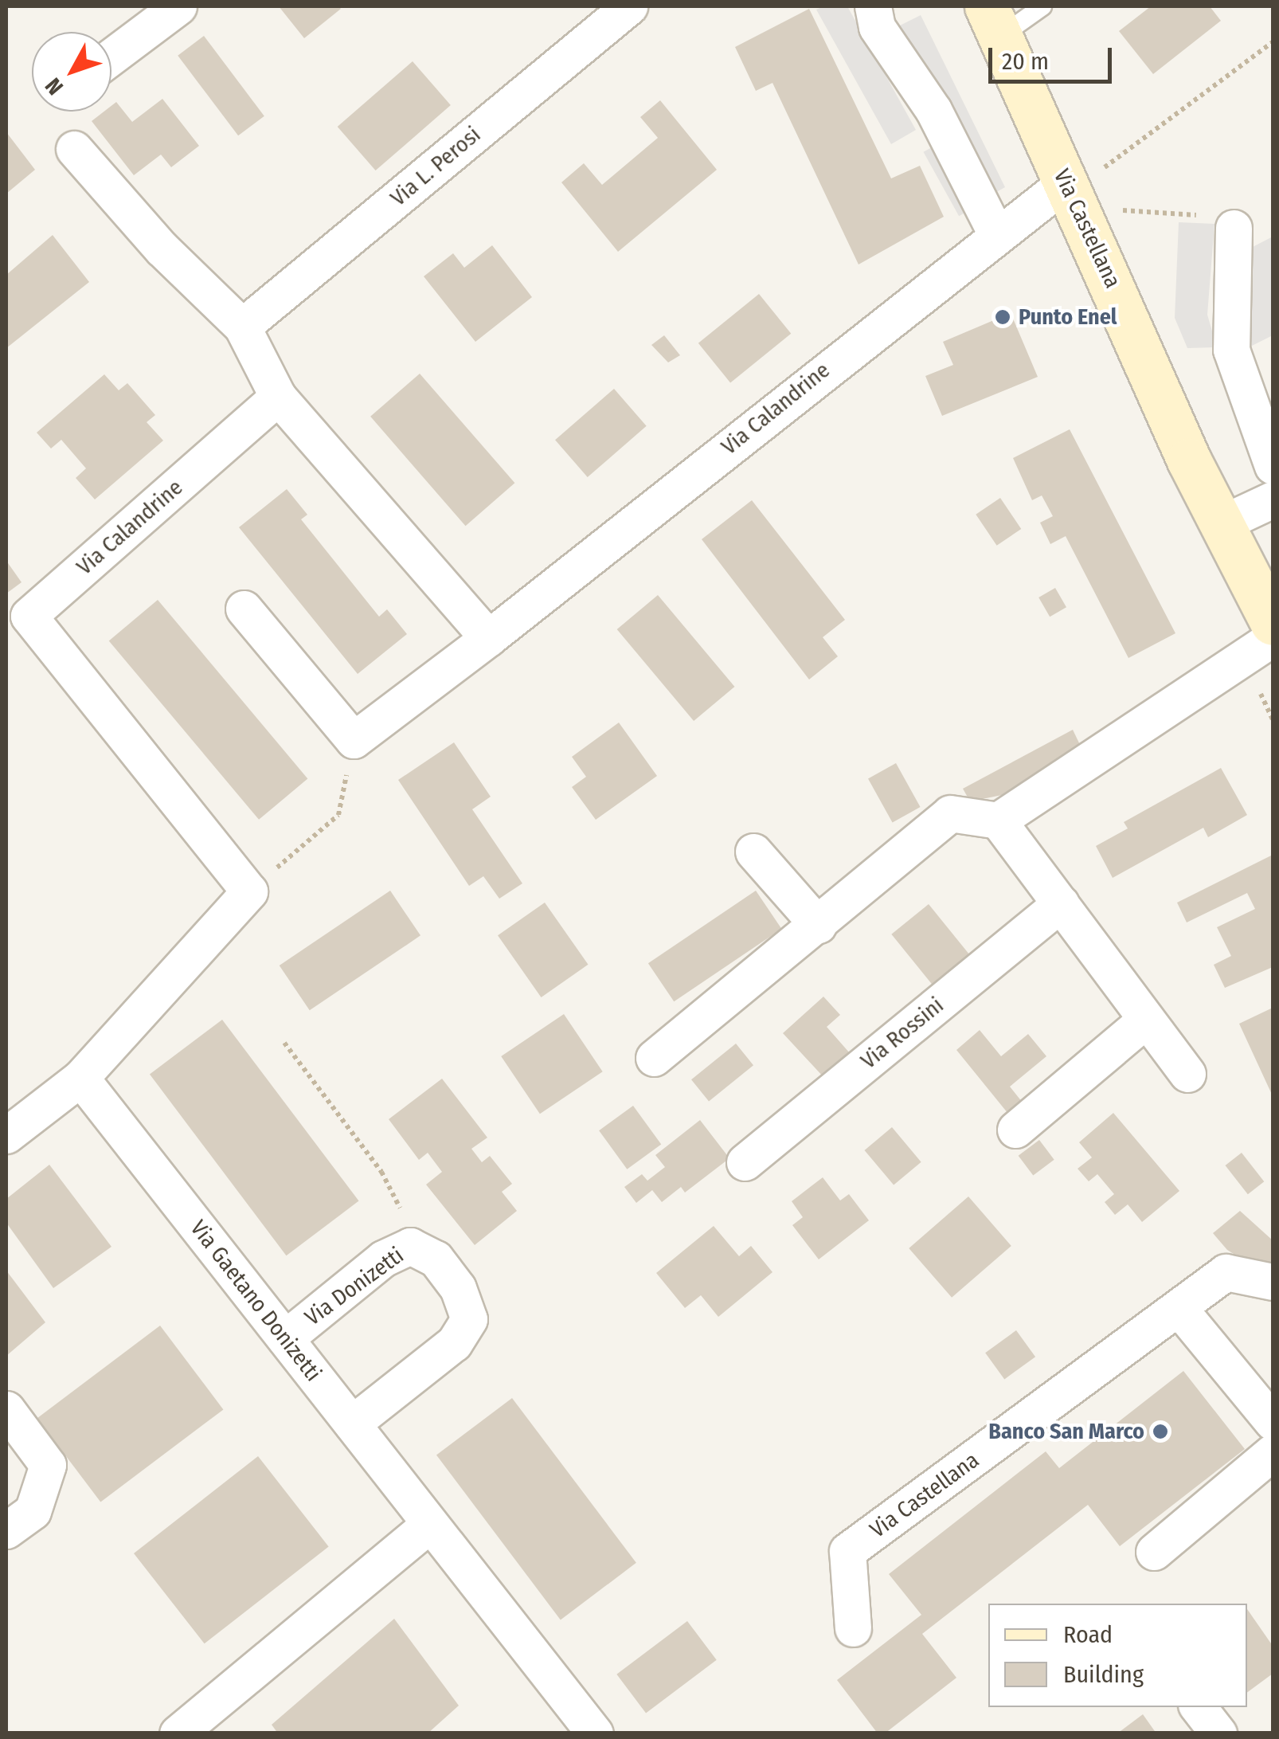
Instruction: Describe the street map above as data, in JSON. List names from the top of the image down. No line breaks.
{"streets":{"street":["Via L. Perosi","Via Castellana","Via Calandrine","Via Rossini","Via Donizetti","Via Gaetano Donizetti"]},"crossings":[["Via Castellana","Via Calandrine"],["Via Donizetti","Via Gaetano Donizetti"]],"places":["Punto Enel","Banco San Marco"],"legend":["Road","Building"],"scale_bar":"20 m","north":"bottom left"}
